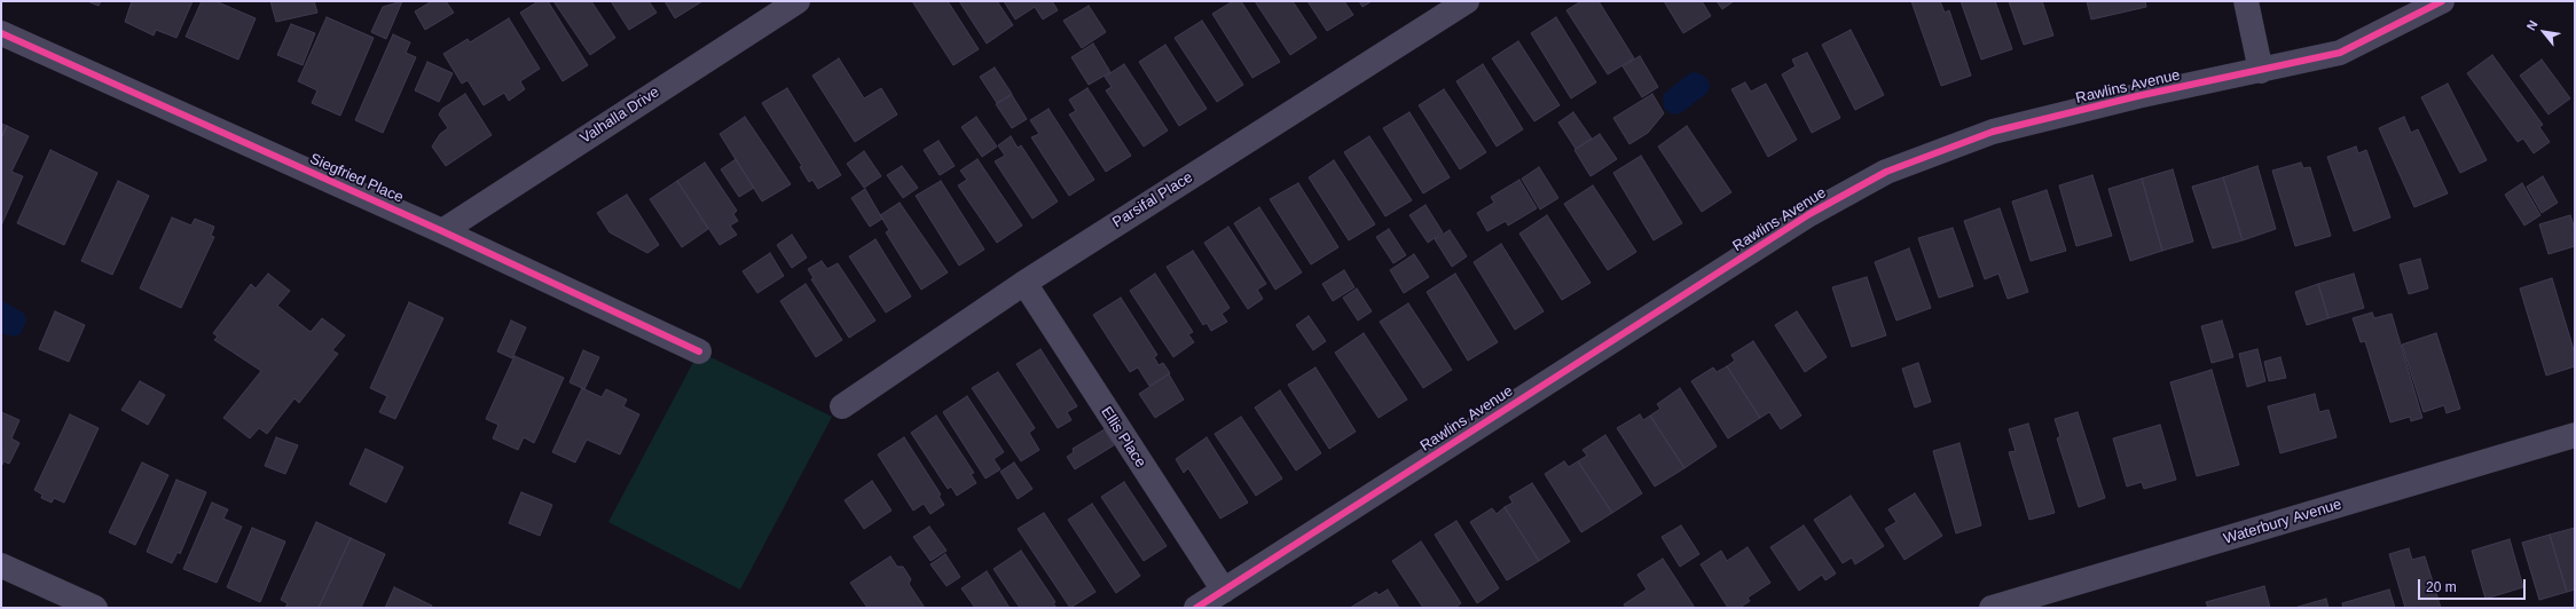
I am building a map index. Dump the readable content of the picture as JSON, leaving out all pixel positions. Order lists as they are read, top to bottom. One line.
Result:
{"streets":{"street":["Rawlins Avenue","Valhalla Drive","Siegfried Place","Parsifal Place","Ellis Place","Waterbury Avenue"]},"crossings":[["Rawlins Avenue","Ellis Place"],["Valhalla Drive","Siegfried Place"],["Parsifal Place","Ellis Place"]],"scale_bar":"20 m","north":"top left"}
